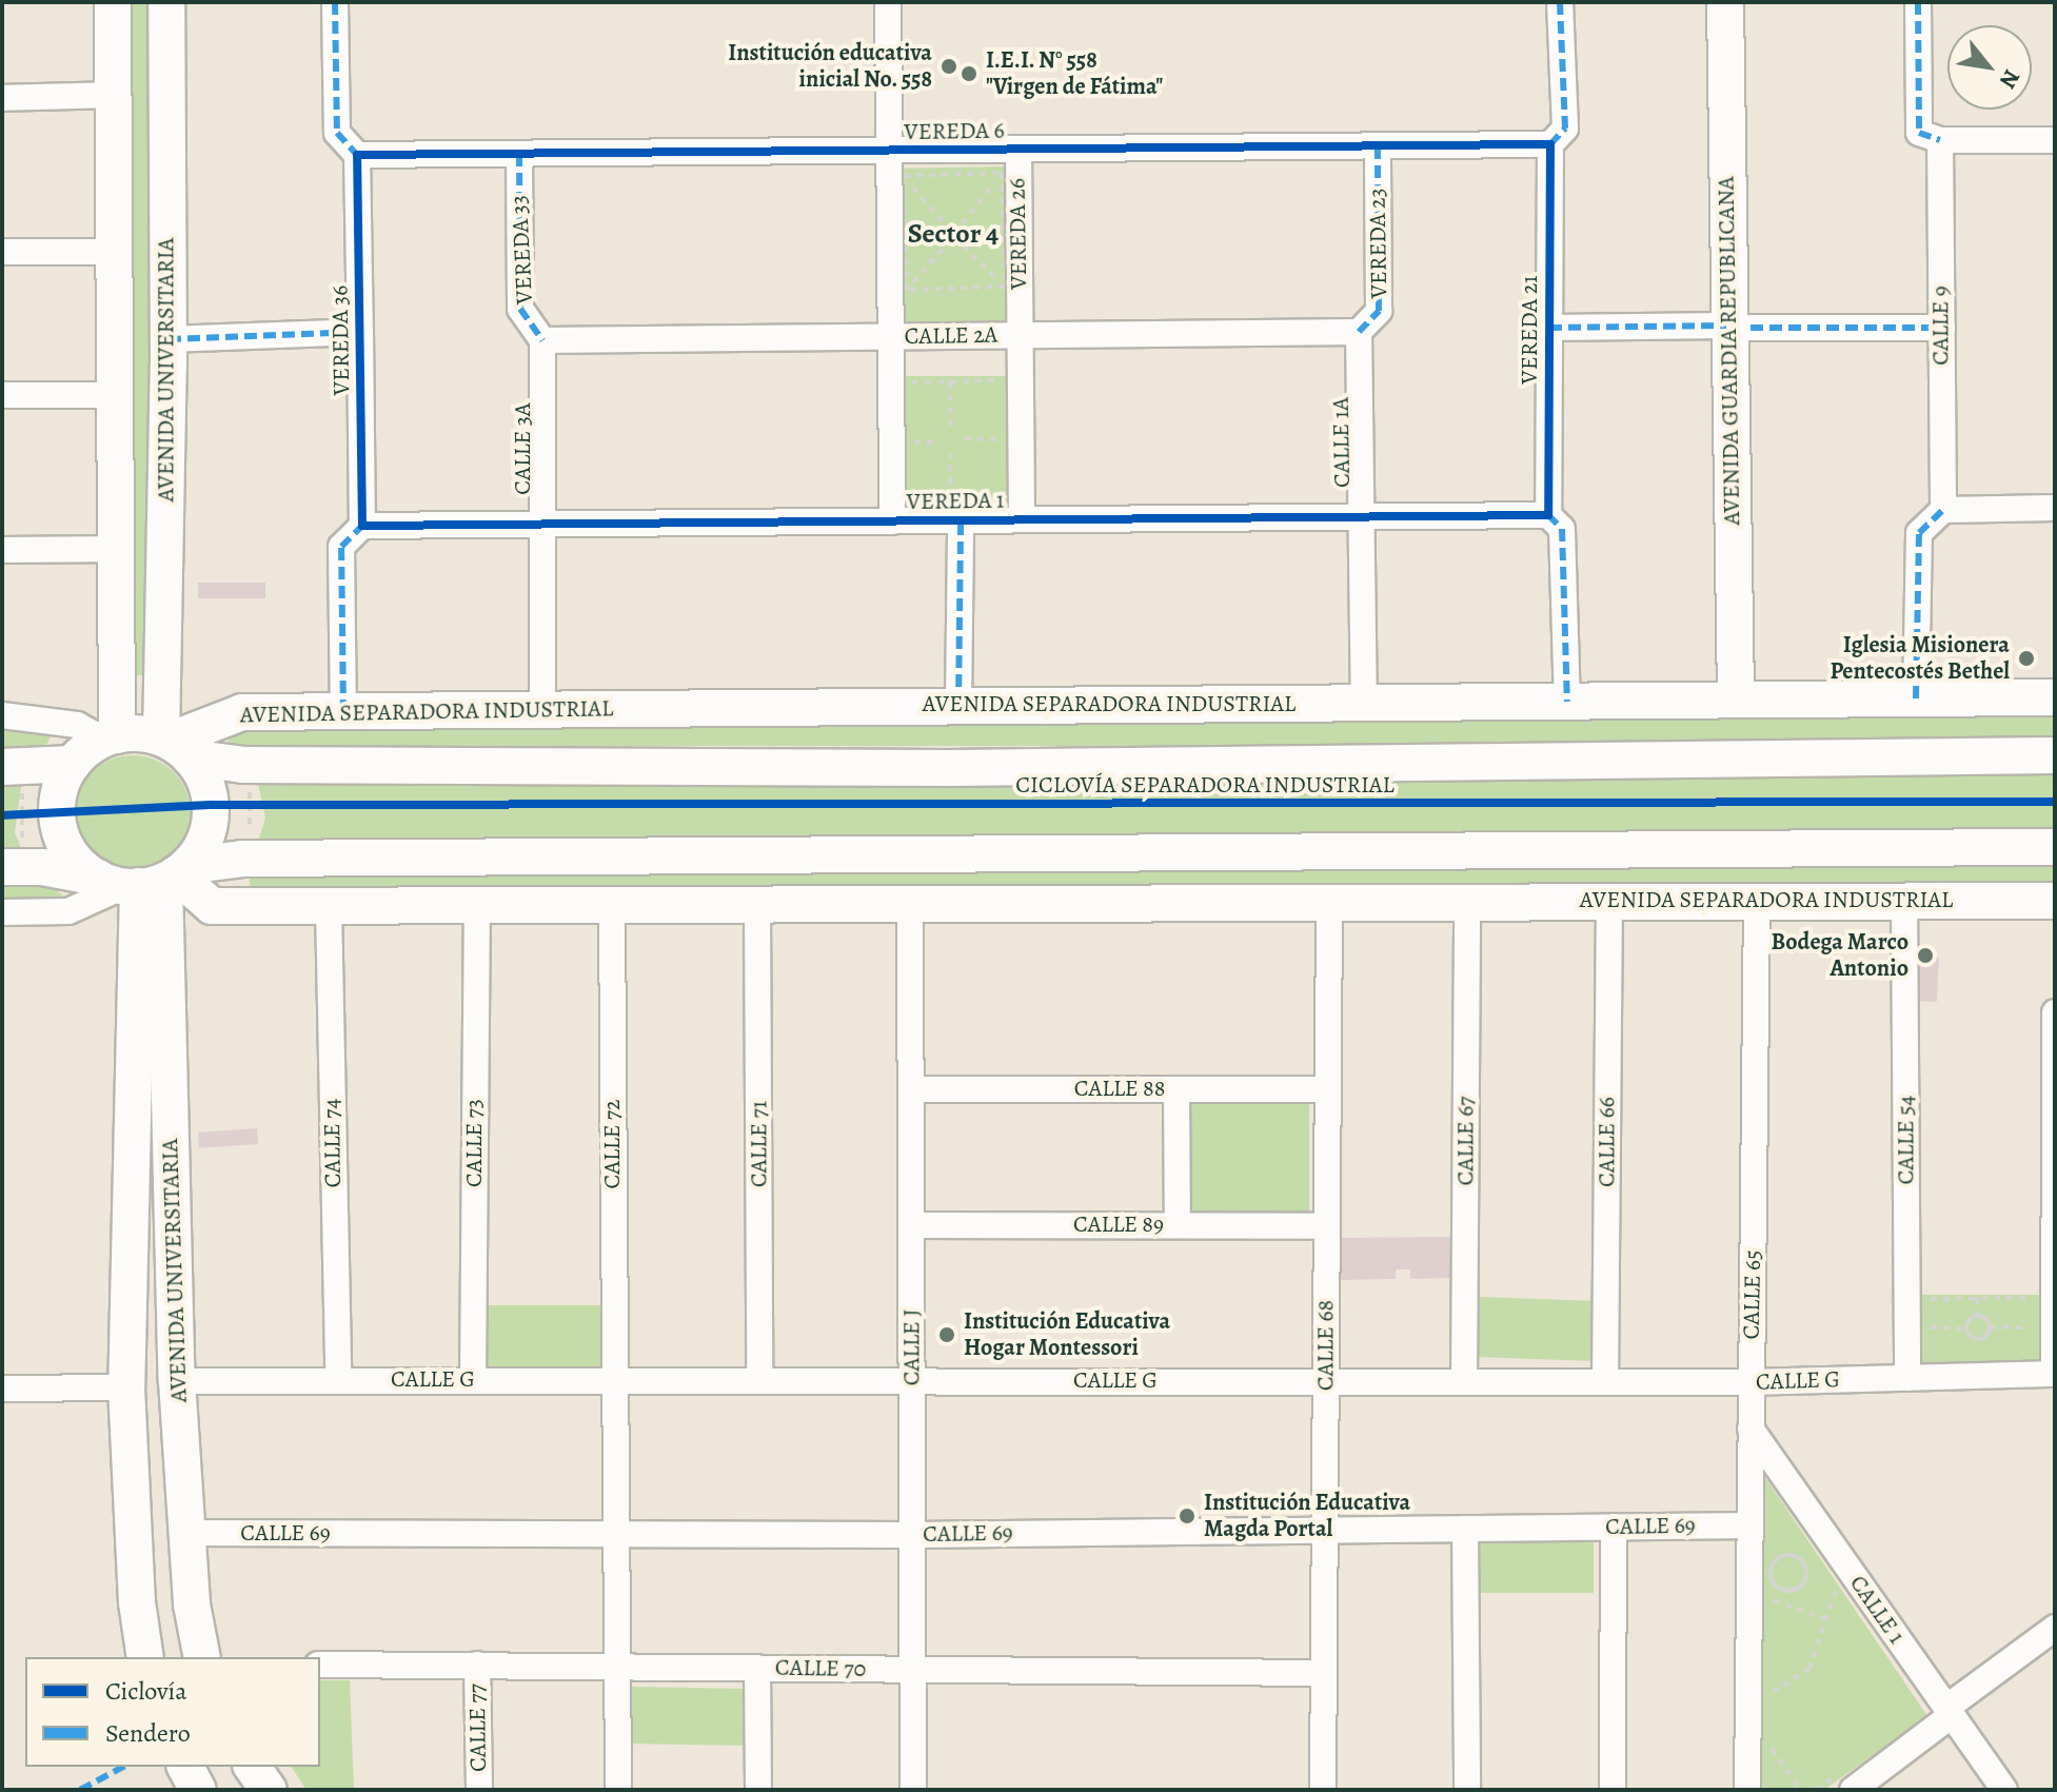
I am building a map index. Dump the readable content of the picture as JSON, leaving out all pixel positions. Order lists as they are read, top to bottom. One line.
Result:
{"streets":{"street":["VEREDA 6","VEREDA 26","VEREDA 23","VEREDA 33","CALLE 9","VEREDA 21","CALLE 2A","VEREDA 36","AVENIDA GUARDIA REPUBLICANA","AVENIDA UNIVERSITARIA","CALLE 1A","CALLE 3A","VEREDA 1","AVENIDA SEPARADORA INDUSTRIAL","CALLE 88","CALLE 54","CALLE 67","CALLE 66","CALLE 74","CALLE 73","CALLE 72","CALLE 71","CALLE 89","CALLE 65","CALLE 68","CALLE J","CALLE G","CALLE 69","CALLE 1","CALLE 70","CALLE 77"],"cycle path":["CICLOVÍA SEPARADORA INDUSTRIAL"]},"crossings":[["VEREDA 6","VEREDA 26"],["VEREDA 6","VEREDA 23"],["VEREDA 6","VEREDA 33"],["VEREDA 6","VEREDA 21"],["VEREDA 6","VEREDA 36"],["VEREDA 26","CALLE 2A"],["VEREDA 26","VEREDA 1"],["VEREDA 23","CALLE 2A"],["VEREDA 23","CALLE 1A"],["VEREDA 33","CALLE 2A"],["VEREDA 33","CALLE 3A"],["VEREDA 21","VEREDA 1"],["VEREDA 21","AVENIDA SEPARADORA INDUSTRIAL"],["CALLE 2A","CALLE 1A"],["CALLE 2A","CALLE 3A"],["VEREDA 36","VEREDA 1"],["AVENIDA GUARDIA REPUBLICANA","AVENIDA SEPARADORA INDUSTRIAL"],["AVENIDA UNIVERSITARIA","AVENIDA SEPARADORA INDUSTRIAL"],["AVENIDA UNIVERSITARIA","CALLE G"],["AVENIDA UNIVERSITARIA","CALLE 69"],["CALLE 1A","VEREDA 1"],["CALLE 1A","AVENIDA SEPARADORA INDUSTRIAL"],["CALLE 3A","VEREDA 1"],["CALLE 3A","AVENIDA SEPARADORA INDUSTRIAL"],["AVENIDA SEPARADORA INDUSTRIAL","CALLE 54"],["AVENIDA SEPARADORA INDUSTRIAL","CALLE 67"],["AVENIDA SEPARADORA INDUSTRIAL","CALLE 66"],["AVENIDA SEPARADORA INDUSTRIAL","CALLE 74"],["AVENIDA SEPARADORA INDUSTRIAL","CALLE 73"],["AVENIDA SEPARADORA INDUSTRIAL","CALLE 72"],["AVENIDA SEPARADORA INDUSTRIAL","CALLE 71"],["AVENIDA SEPARADORA INDUSTRIAL","CALLE 65"],["AVENIDA SEPARADORA INDUSTRIAL","CALLE 68"],["AVENIDA SEPARADORA INDUSTRIAL","CALLE J"],["CALLE 88","CALLE 68"],["CALLE 88","CALLE J"],["CALLE 54","CALLE G"],["CALLE 67","CALLE G"],["CALLE 66","CALLE G"],["CALLE 74","CALLE G"],["CALLE 73","CALLE G"],["CALLE 72","CALLE G"],["CALLE 72","CALLE 69"],["CALLE 72","CALLE 70"],["CALLE 71","CALLE G"],["CALLE 89","CALLE 68"],["CALLE 89","CALLE J"],["CALLE 65","CALLE G"],["CALLE 65","CALLE 69"],["CALLE 65","CALLE 1"],["CALLE 68","CALLE G"],["CALLE 68","CALLE 69"],["CALLE 68","CALLE 70"],["CALLE J","CALLE G"],["CALLE J","CALLE 69"],["CALLE J","CALLE 70"],["CALLE 70","CALLE 77"]],"districts":["Sector 4"],"places":["Institución educativa inicial No. 558","I.E.I. N° 558 \"Virgen de Fátima\"","Iglesia Misionera Pentecostés Bethel","Bodega Marco Antonio","Institución Educativa Hogar Montessori","Institución Educativa Magda Portal"],"legend":["Ciclovía","Sendero"],"north":"bottom right"}
